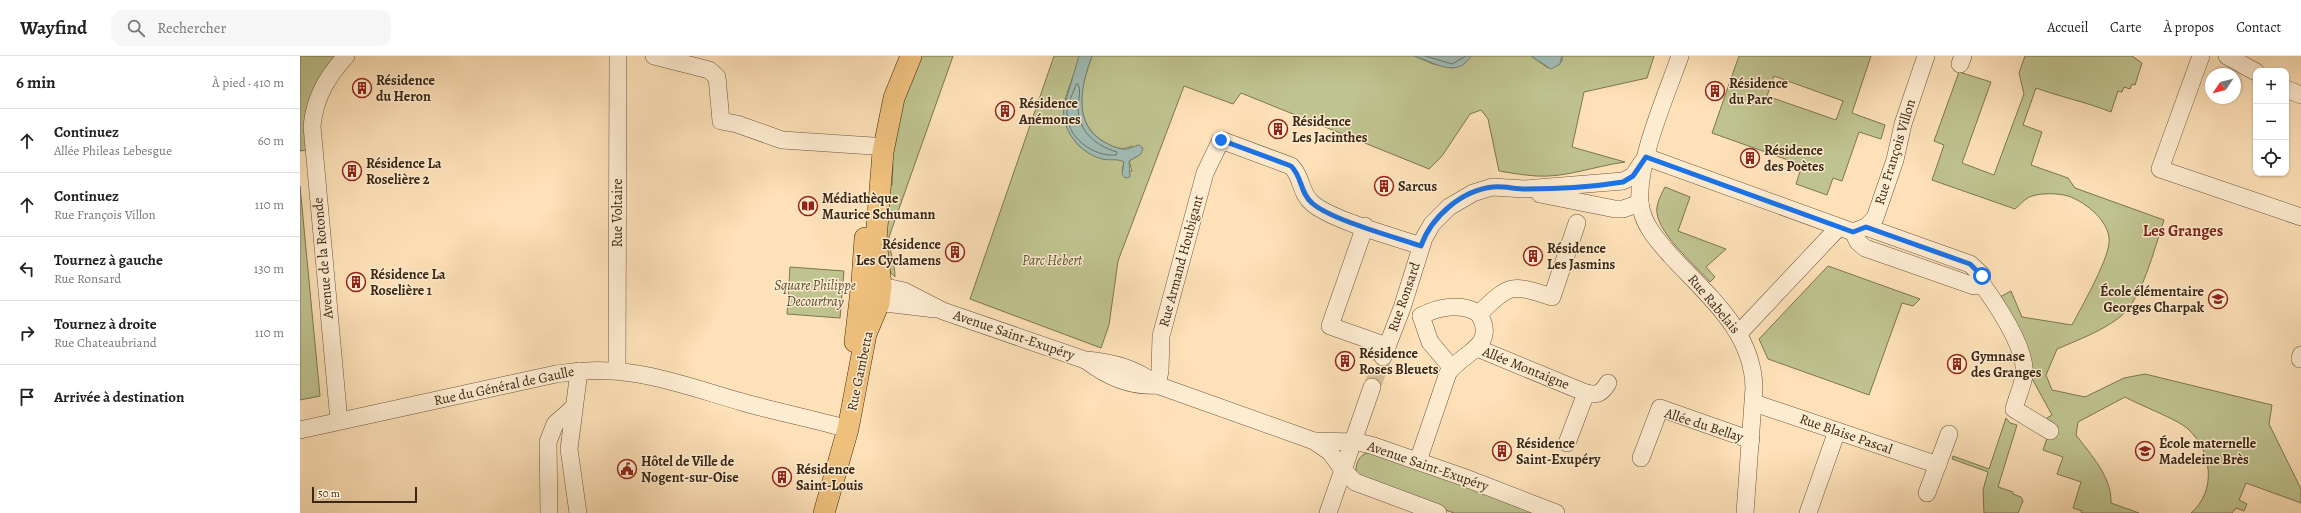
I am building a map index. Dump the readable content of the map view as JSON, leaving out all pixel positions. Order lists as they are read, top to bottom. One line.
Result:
{"streets":{"main road":["Rue Gambetta"],"street":["Rue François Villon","Rue Voltaire","Avenue de la Rotonde","Rue Armand Houbigant","Rue Ronsard","Rue Rabelais","Avenue Saint-Exupéry","Allée Montaigne","Rue du Général de Gaulle","Allée du Bellay","Rue Blaise Pascal"]},"crossings":[["Rue François Villon","Rue Rabelais"],["Rue Voltaire","Rue du Général de Gaulle"],["Avenue de la Rotonde","Rue du Général de Gaulle"],["Rue Armand Houbigant","Rue Ronsard"],["Rue Armand Houbigant","Avenue Saint-Exupéry"],["Rue Ronsard","Rue Rabelais"],["Rue Rabelais","Allée du Bellay"],["Rue Rabelais","Rue Blaise Pascal"],["Avenue Saint-Exupéry","Rue Gambetta"],["Rue Gambetta","Rue du Général de Gaulle"]],"districts":["Les Granges"],"parks":["Parc Hebert","Square Philippe Decourtray"],"places":{"building":["Résidence du Heron","Résidence du Parc","Résidence Anémones","Résidence Les Jacinthes","Résidence des Poètes","Résidence La Roselière 2","Sarcus","Résidence Les Cyclamens","Résidence Les Jasmins","Résidence La Roselière 1","Résidence Roses Bleuets","Gymnase des Granges","Résidence Saint-Exupéry","Résidence Saint-Louis"],"library":["Médiathèque Maurice Schumann"],"school or university":["École élémentaire Georges Charpak","École maternelle Madeleine Brès"],"public building":["Hôtel de Ville de Nogent-sur-Oise"]},"scale_bar":"50 m","north":"bottom left","page":{"header":"Wayfind","search":"Rechercher","nav":["Accueil","Carte","À propos","Contact"],"heading":["6 min","À pied · 410 m"],"map_buttons":["+","−"],"list":[["Continuez","Allée Phileas Lebesgue","60 m"],["Continuez","Rue François Villon","110 m"],["Tournez à gauche","Rue Ronsard","130 m"],["Tournez à droite","Rue Chateaubriand","110 m"],"Arrivée à destination"],"scale":"50 m"}}
